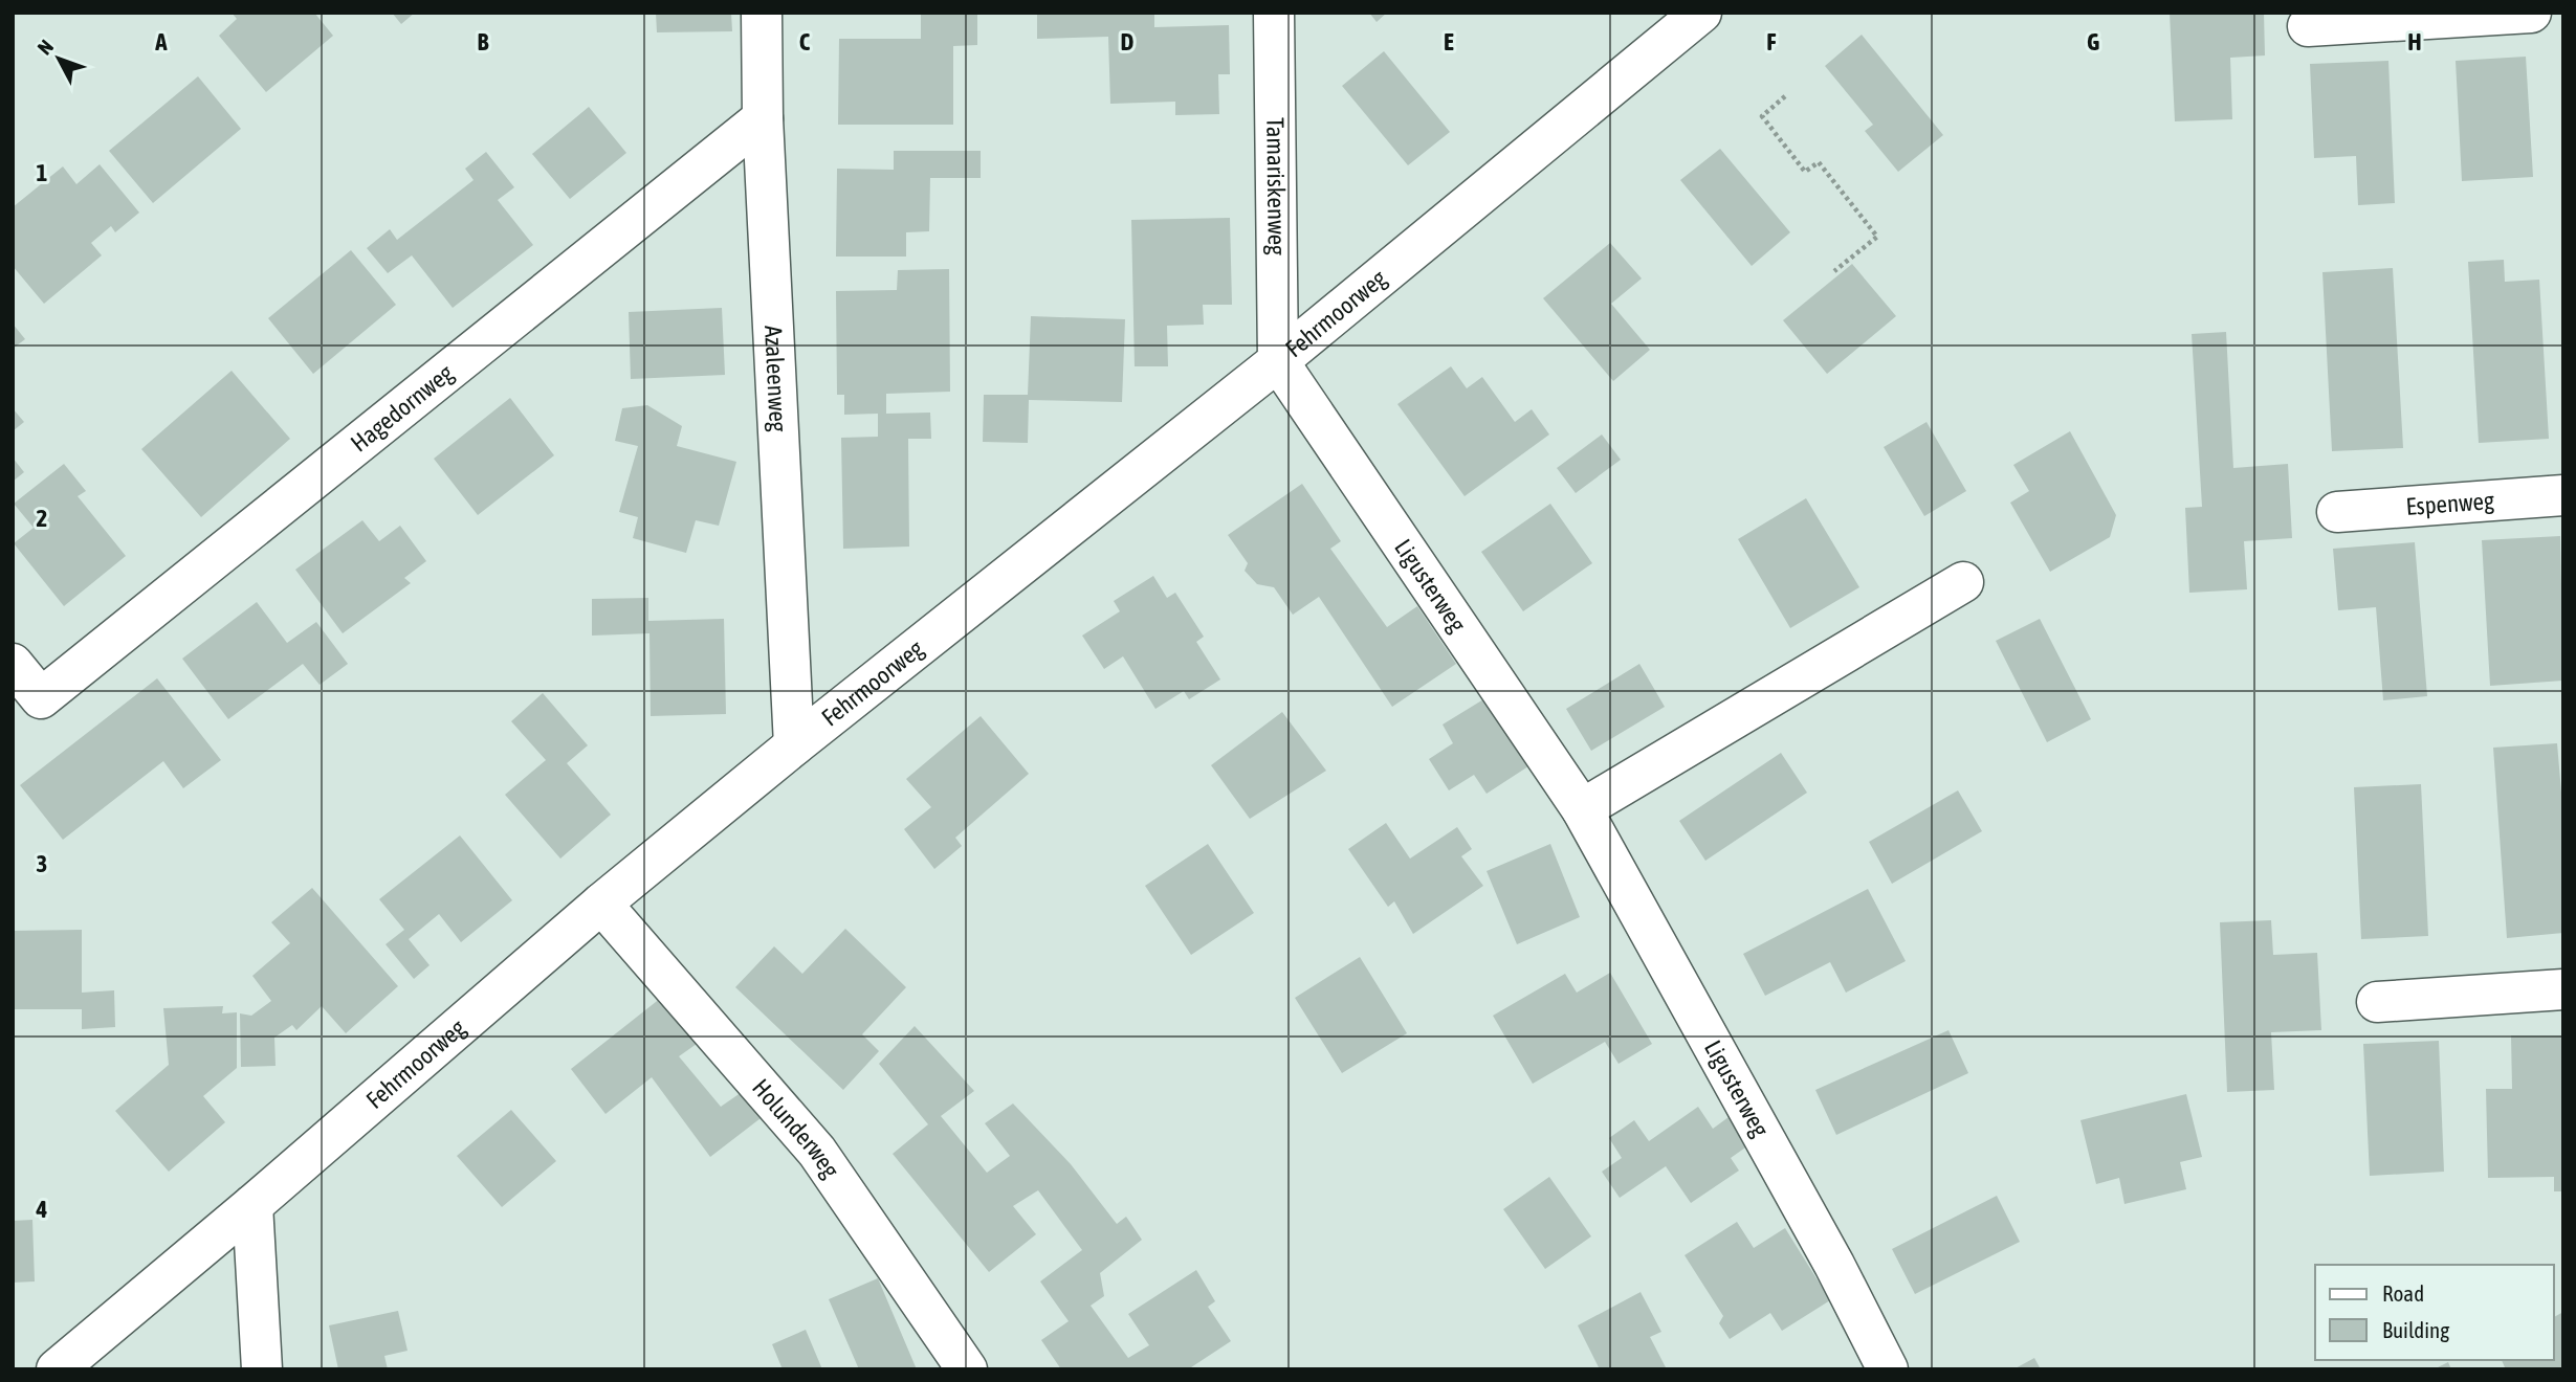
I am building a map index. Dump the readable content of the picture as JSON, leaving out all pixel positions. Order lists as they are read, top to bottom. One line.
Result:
{"streets":{"street":["Tamariskenweg","Fehrmoorweg","Azaleenweg","Hagedornweg","Espenweg","Ligusterweg","Holunderweg"]},"crossings":[["Tamariskenweg","Fehrmoorweg"],["Tamariskenweg","Ligusterweg"],["Fehrmoorweg","Azaleenweg"],["Fehrmoorweg","Ligusterweg"],["Fehrmoorweg","Holunderweg"],["Azaleenweg","Hagedornweg"]],"legend":["Road","Building"],"north":"top left","grid":{"columns":["A","B","C","D","E","F","G","H"],"rows":["1","2","3","4"]}}
